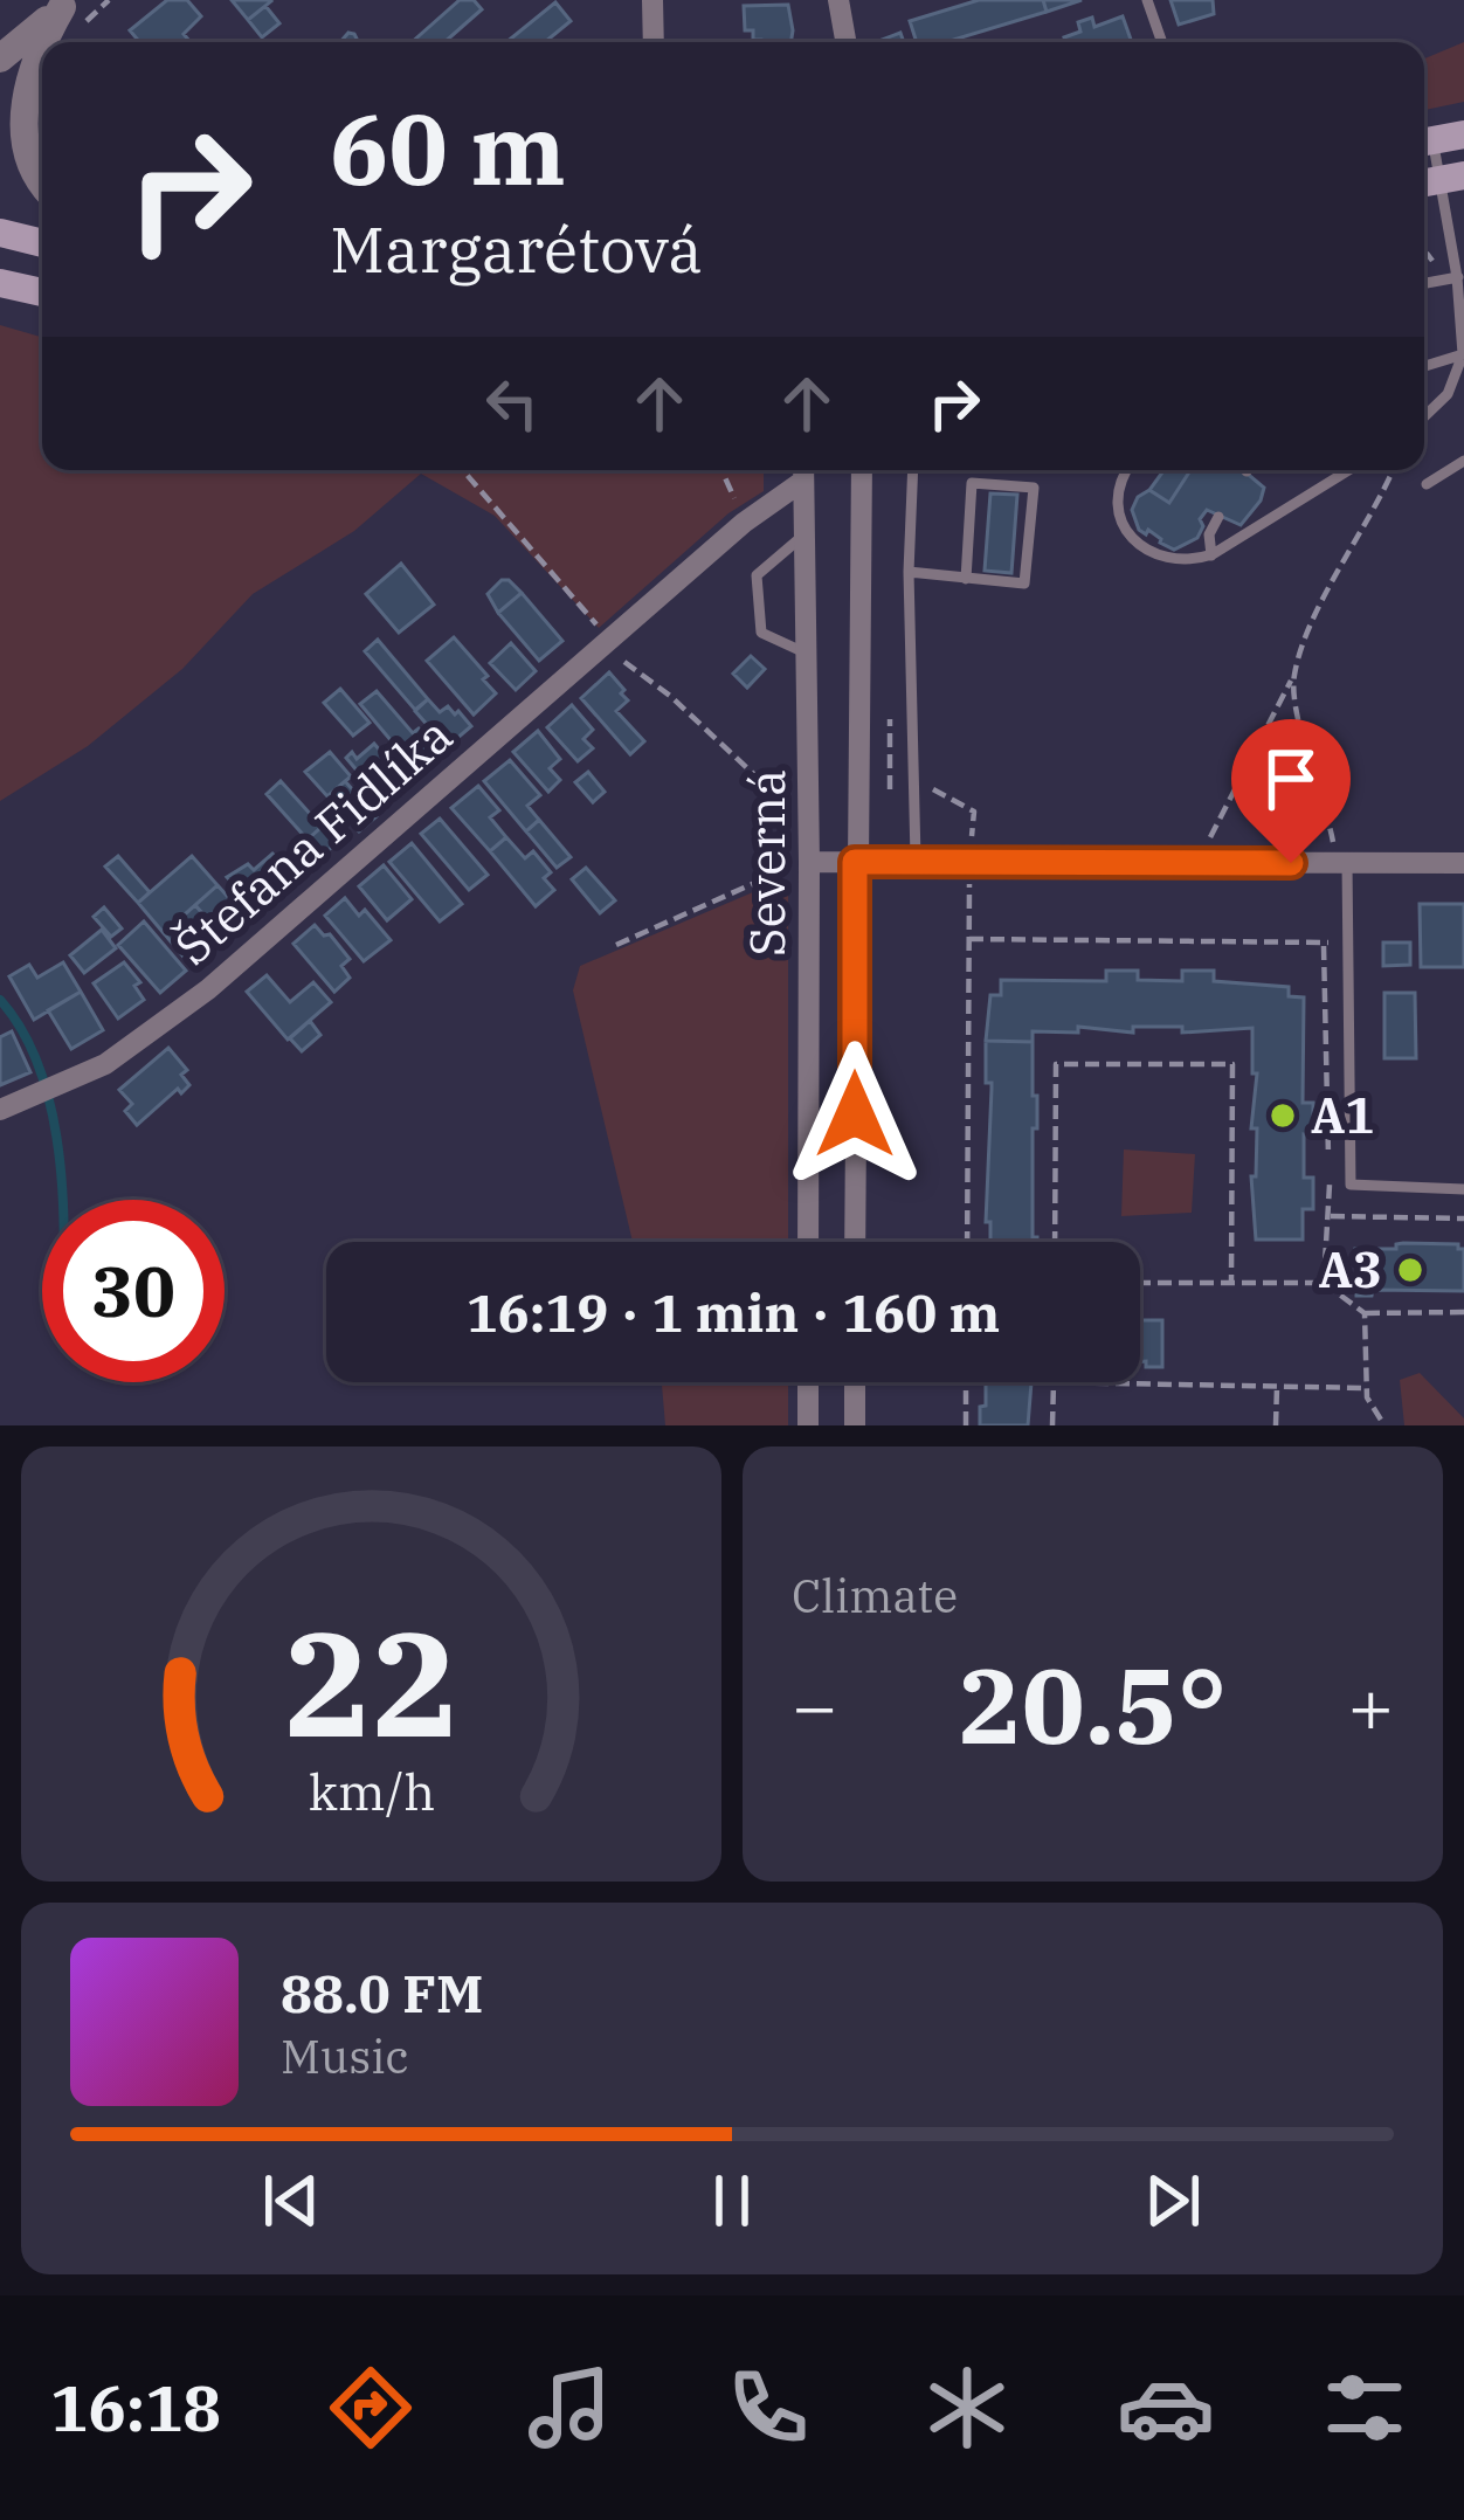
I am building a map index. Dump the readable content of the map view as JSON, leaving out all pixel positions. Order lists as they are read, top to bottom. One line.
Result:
{"streets":{"street":["Štefana Fidlíka","Severná"]},"crossings":[["Štefana Fidlíka","Severná"]],"places":["A1","A3"],"page":{"turn":["60 m","Margarétová"],"limit":"30","trip":"16:19 · 1 min · 160 m","tile":"Climate","heat":["−","20.5°","+"],"song":["88.0 FM","Music"],"tabs":"16:18","gauge":["22","km/h"]}}
